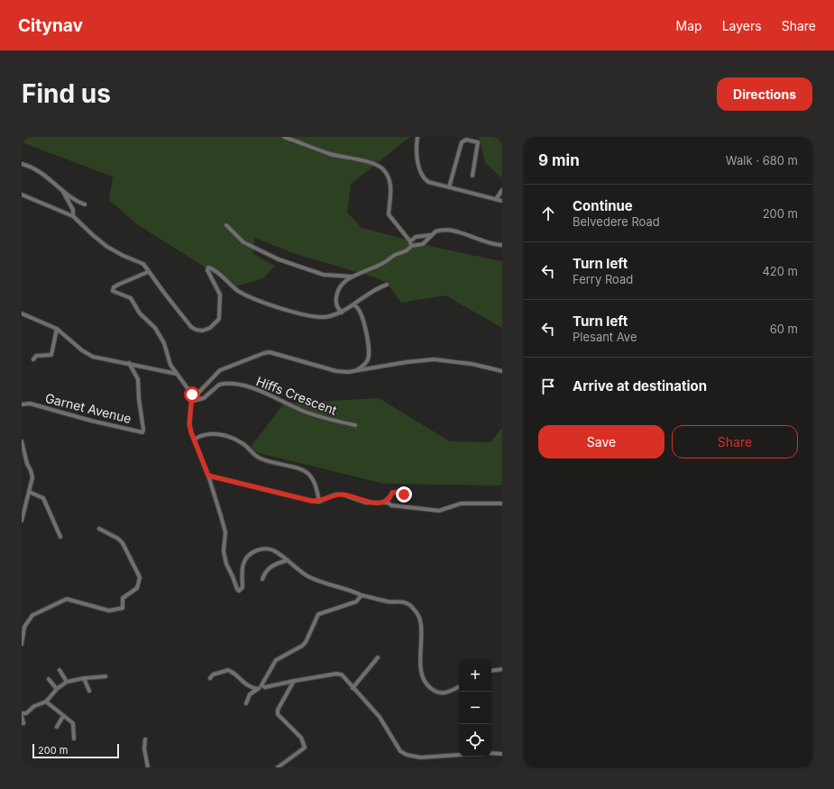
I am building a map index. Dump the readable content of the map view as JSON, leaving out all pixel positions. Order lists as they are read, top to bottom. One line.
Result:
{"streets":{"street":["Hiffs Crescent","Garnet Avenue"]},"scale_bar":"200 m","page":{"header":"Citynav","nav":["Map","Layers","Share"],"buttons":["Directions",["Save","Share"]],"title":"Find us","heading":["9 min","Walk · 680 m"],"list":[["Continue","Belvedere Road","200 m"],["Turn left","Ferry Road","420 m"],["Turn left","Plesant Ave","60 m"],"Arrive at destination"],"map_buttons":["+","−"],"scale":"200 m"}}
